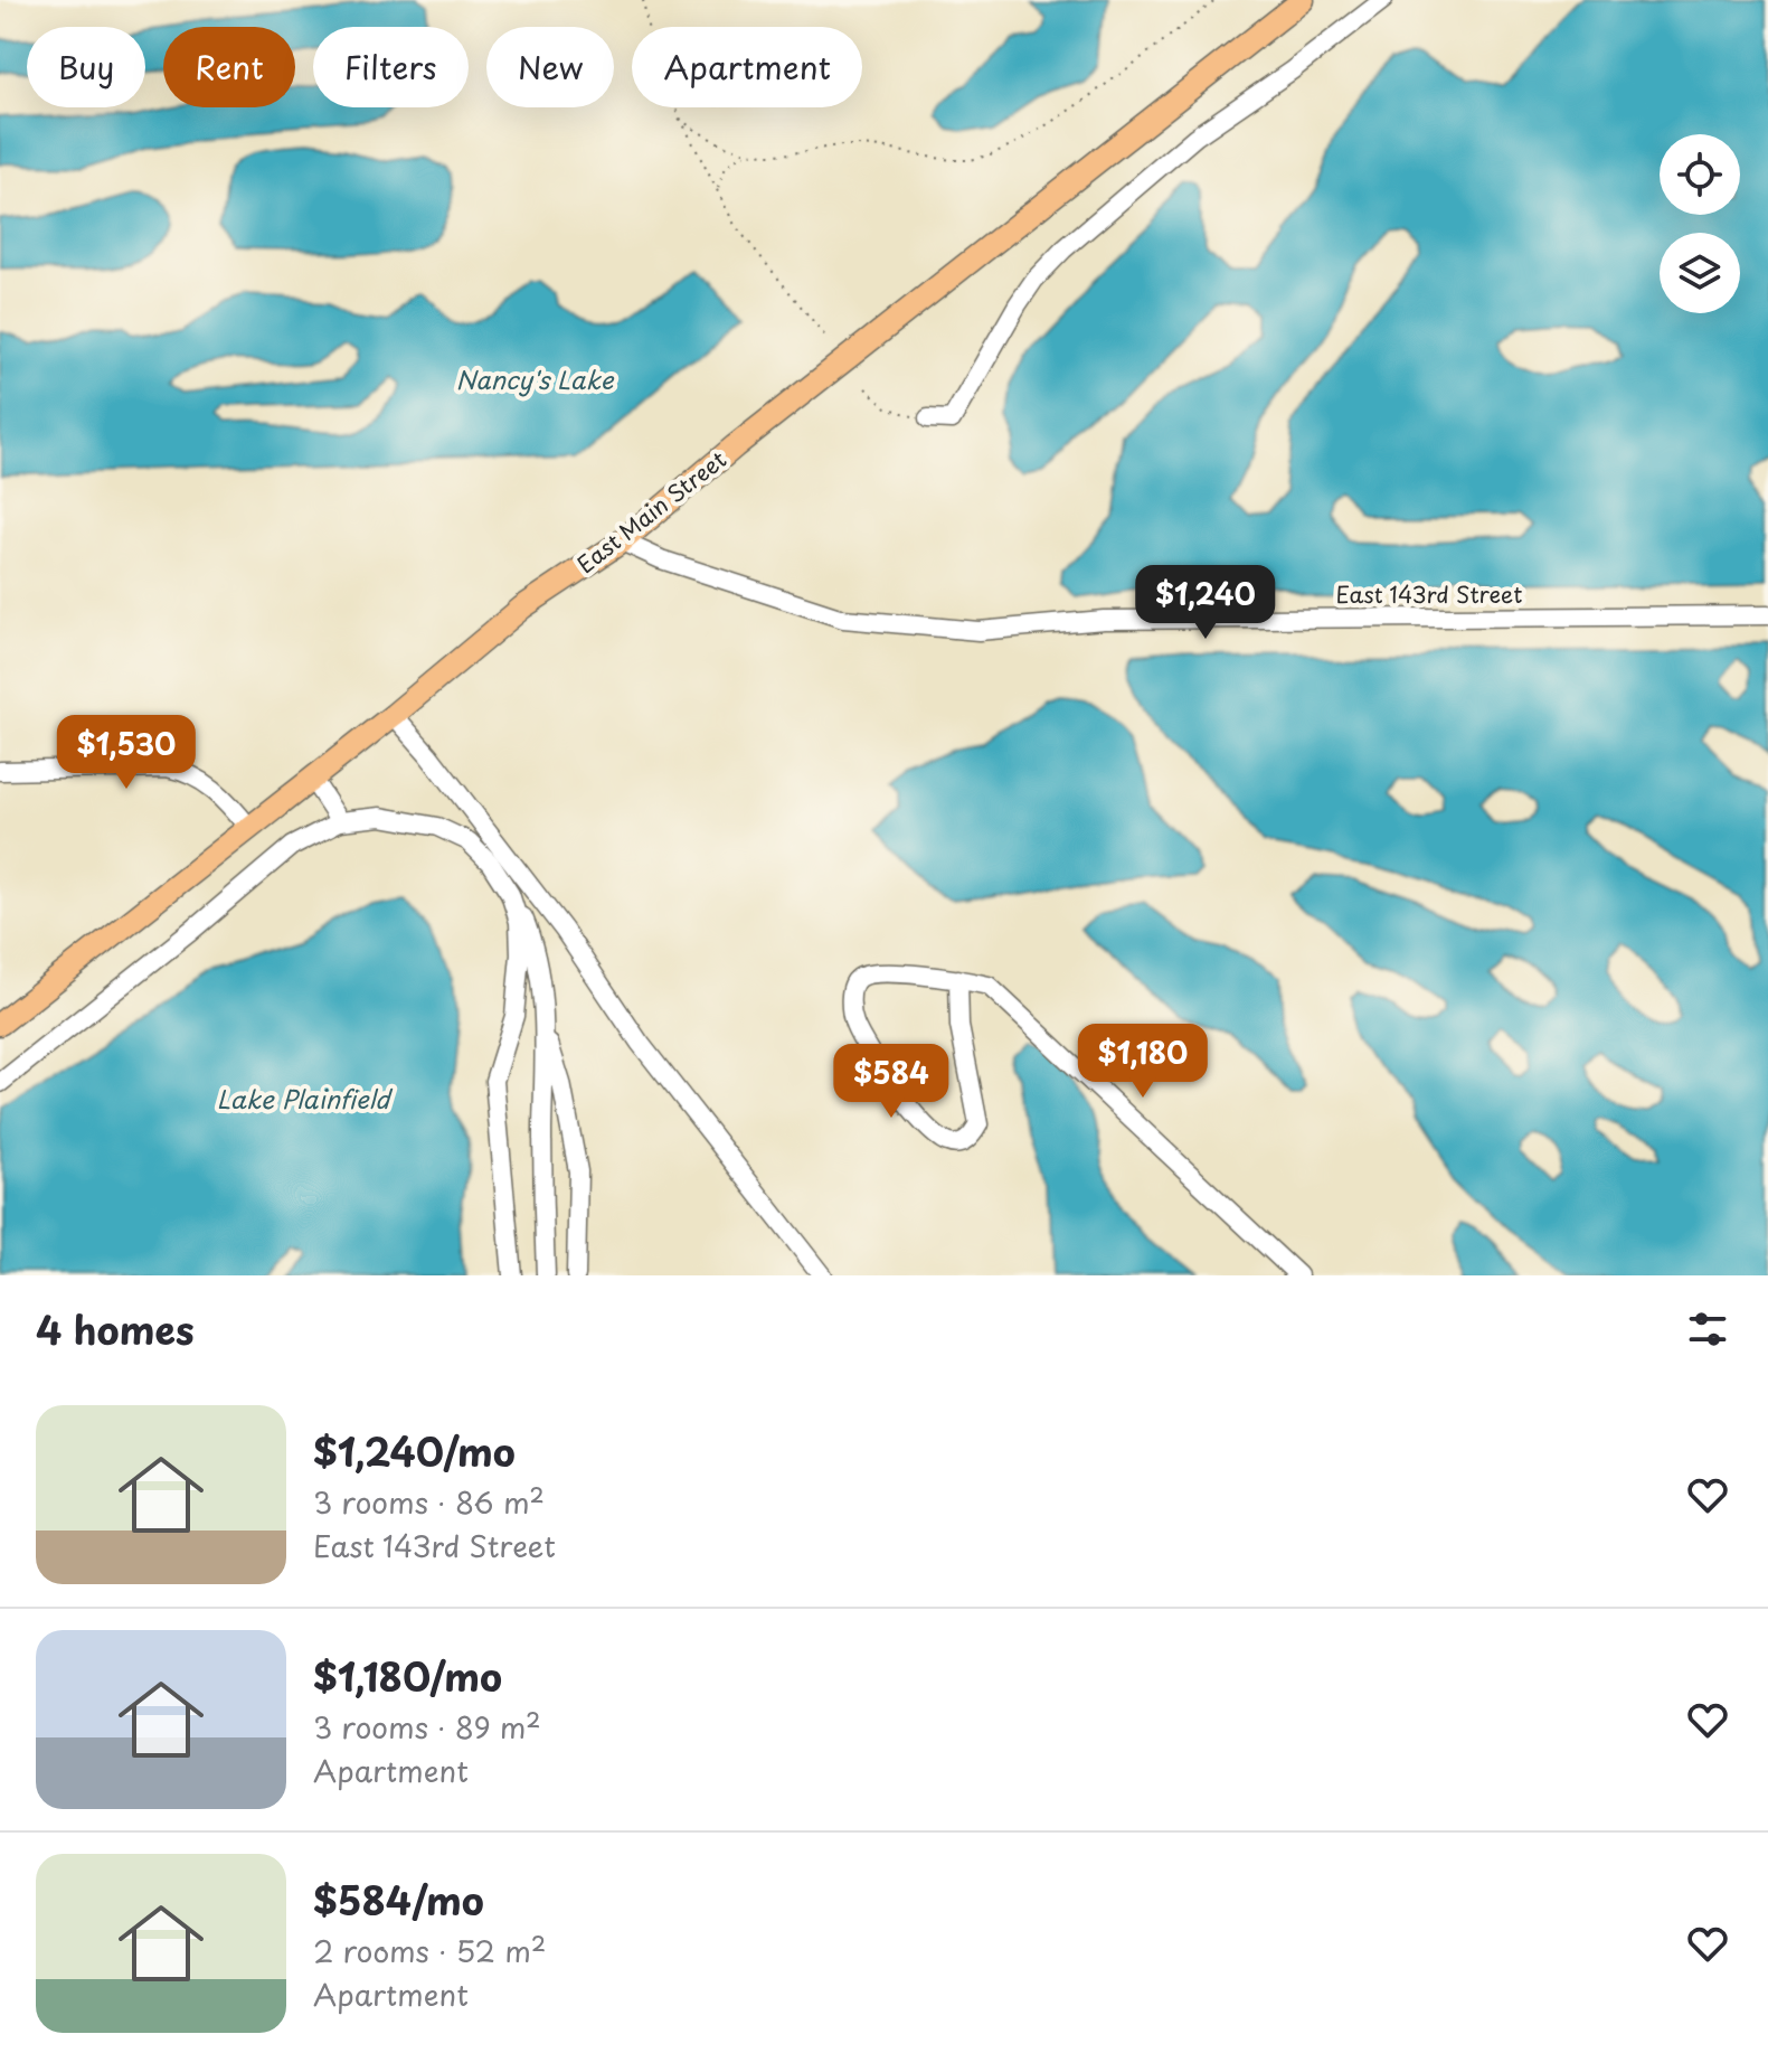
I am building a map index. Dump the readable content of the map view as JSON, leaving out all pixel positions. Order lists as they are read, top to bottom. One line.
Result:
{"streets":{"main road":["East Main Street"],"street":["East 143rd Street"]},"crossings":[["East Main Street","East 143rd Street"]],"water":["Nancy's Lake","Lake Plainfield"],"page":{"chip":["Buy","Rent","Filters","New","Apartment"],"price":["$1,240","$1,530","$1,180","$584"],"heading":"4 homes","list":[{"name":"$1,240/mo","note":"3 rooms · 86 m² · East 143rd Street"},{"name":"$1,180/mo","note":"3 rooms · 89 m² · Apartment"},{"name":"$584/mo","note":"2 rooms · 52 m² · Apartment"}]}}
